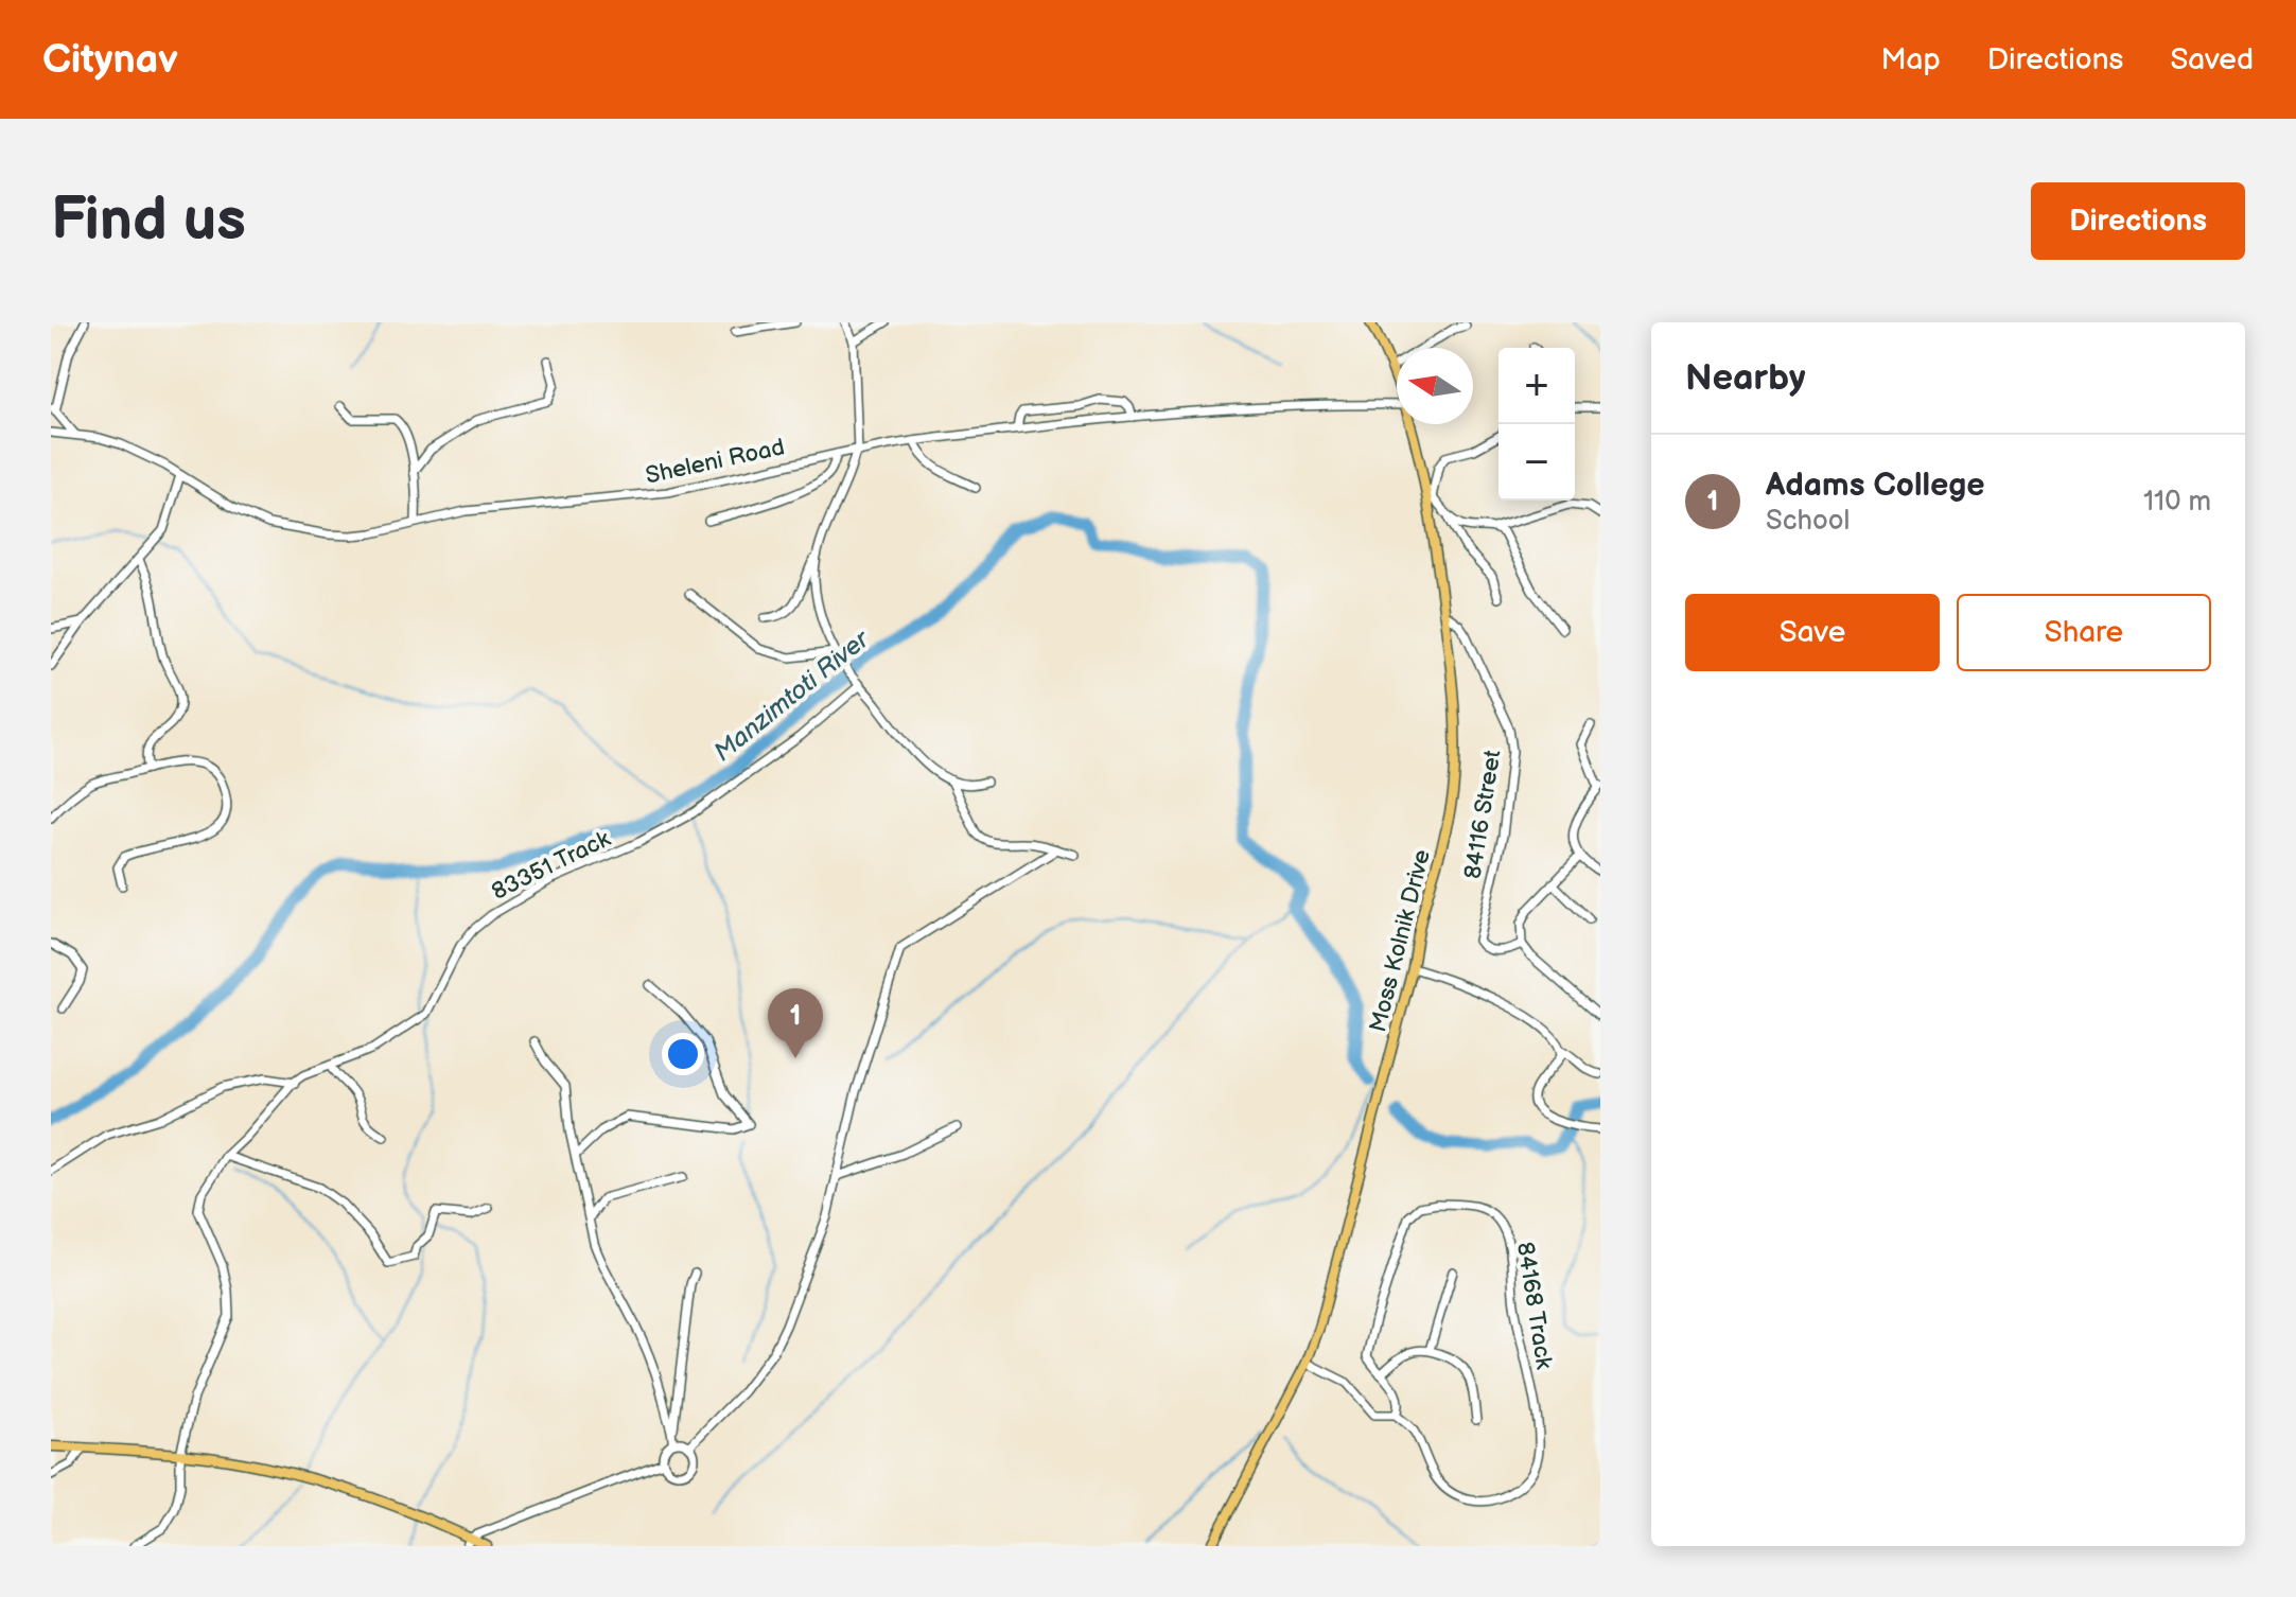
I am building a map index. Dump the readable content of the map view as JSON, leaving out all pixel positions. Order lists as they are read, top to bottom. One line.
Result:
{"streets":{"main road":["Moss Kolnik Drive"],"street":["Sheleni Road","84116 Street","83351 Track","84168 Track"]},"crossings":[["84116 Street","Moss Kolnik Drive"]],"water":["Manzimtoti River"],"north":"left","page":{"header":"Citynav","nav":["Map","Directions","Saved"],"buttons":["Directions",["Save","Share"]],"title":"Find us","heading":"Nearby","map_buttons":["+","−"],"list":[{"mark":"1","name":"Adams College","note":"School","value":"110 m"}],"pins":"1"}}
